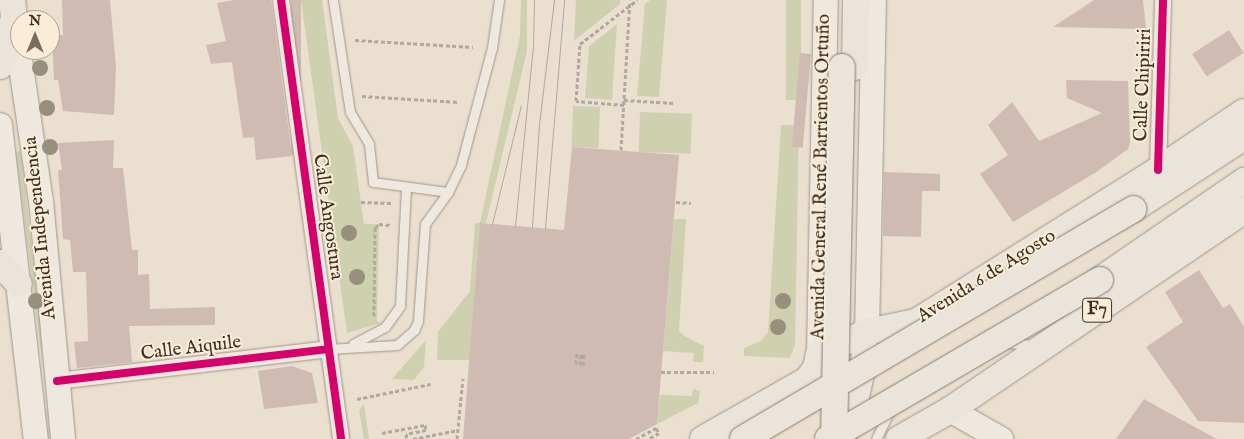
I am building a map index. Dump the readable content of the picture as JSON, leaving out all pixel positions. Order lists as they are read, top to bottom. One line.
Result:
{"streets":{"main road":["Avenida General René Barrientos Ortuño","Avenida Independencia","Avenida 6 de Agosto","F7"],"street":["Calle Chipiriri","Calle Angostura","Calle Aiquile"]},"crossings":[["Calle Chipiriri","Avenida 6 de Agosto"],["Avenida General René Barrientos Ortuño","Avenida 6 de Agosto"],["Calle Angostura","Calle Aiquile"],["Avenida Independencia","Calle Aiquile"]],"north":"top"}
